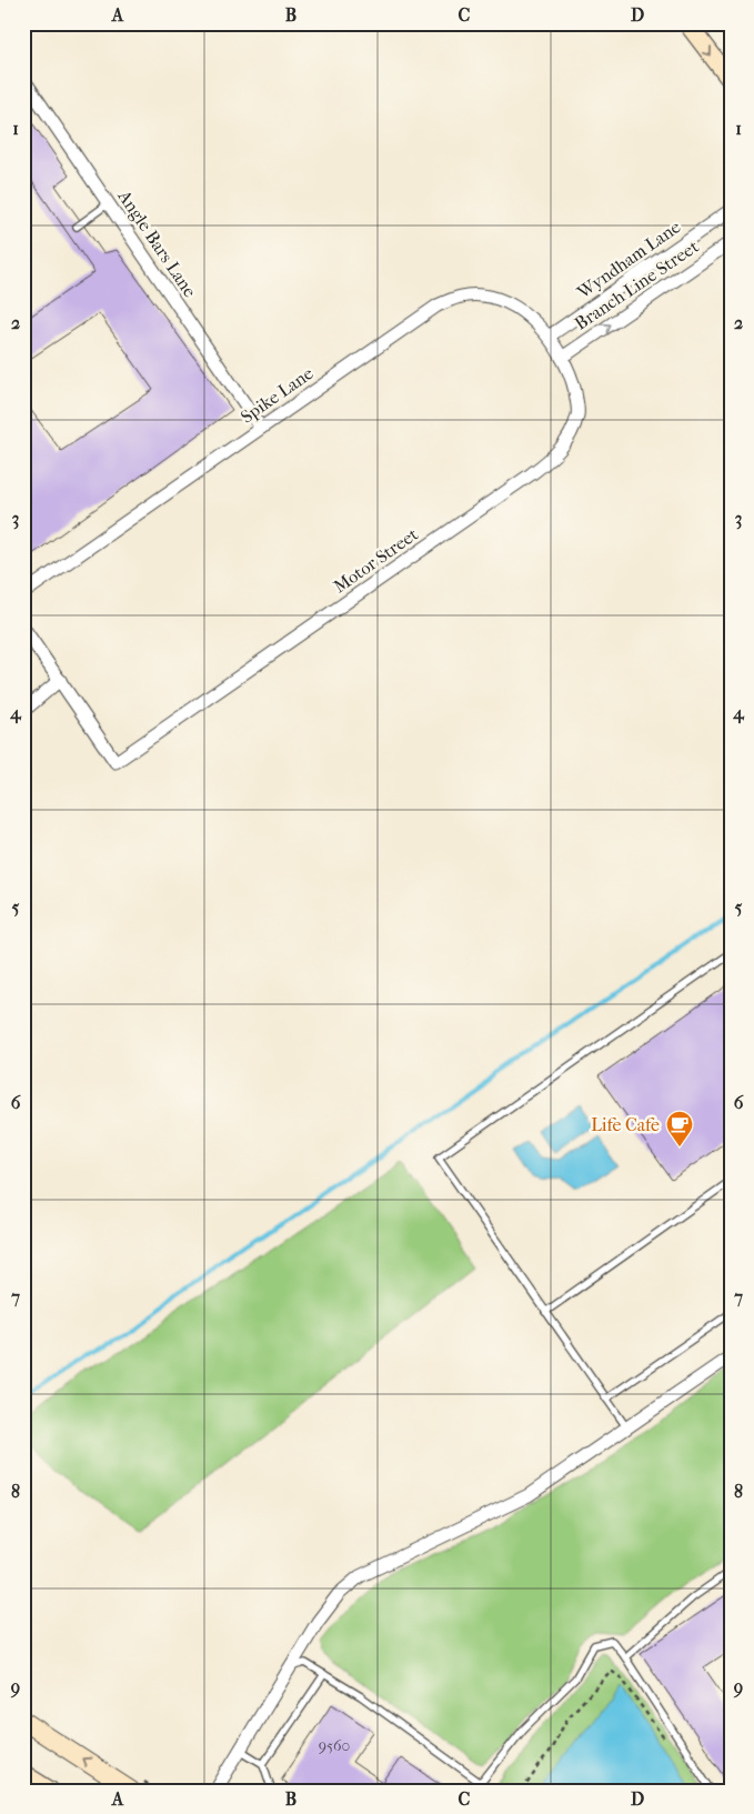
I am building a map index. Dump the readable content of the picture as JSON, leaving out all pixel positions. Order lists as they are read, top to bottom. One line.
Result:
{"streets":{"street":["Angle Bars Lane","Wyndham Lane","Branch Line Street","Spike Lane","Motor Street"]},"crossings":[["Angle Bars Lane","Spike Lane"],["Wyndham Lane","Spike Lane"],["Wyndham Lane","Motor Street"],["Branch Line Street","Motor Street"],["Spike Lane","Motor Street"]],"one_way":["Branch Line Street"],"places":{"cafe":["Life Cafe"]},"house_numbers":["9560"],"grid":{"columns":["A","B","C","D"],"rows":["1","2","3","4","5","6","7","8","9"]}}
